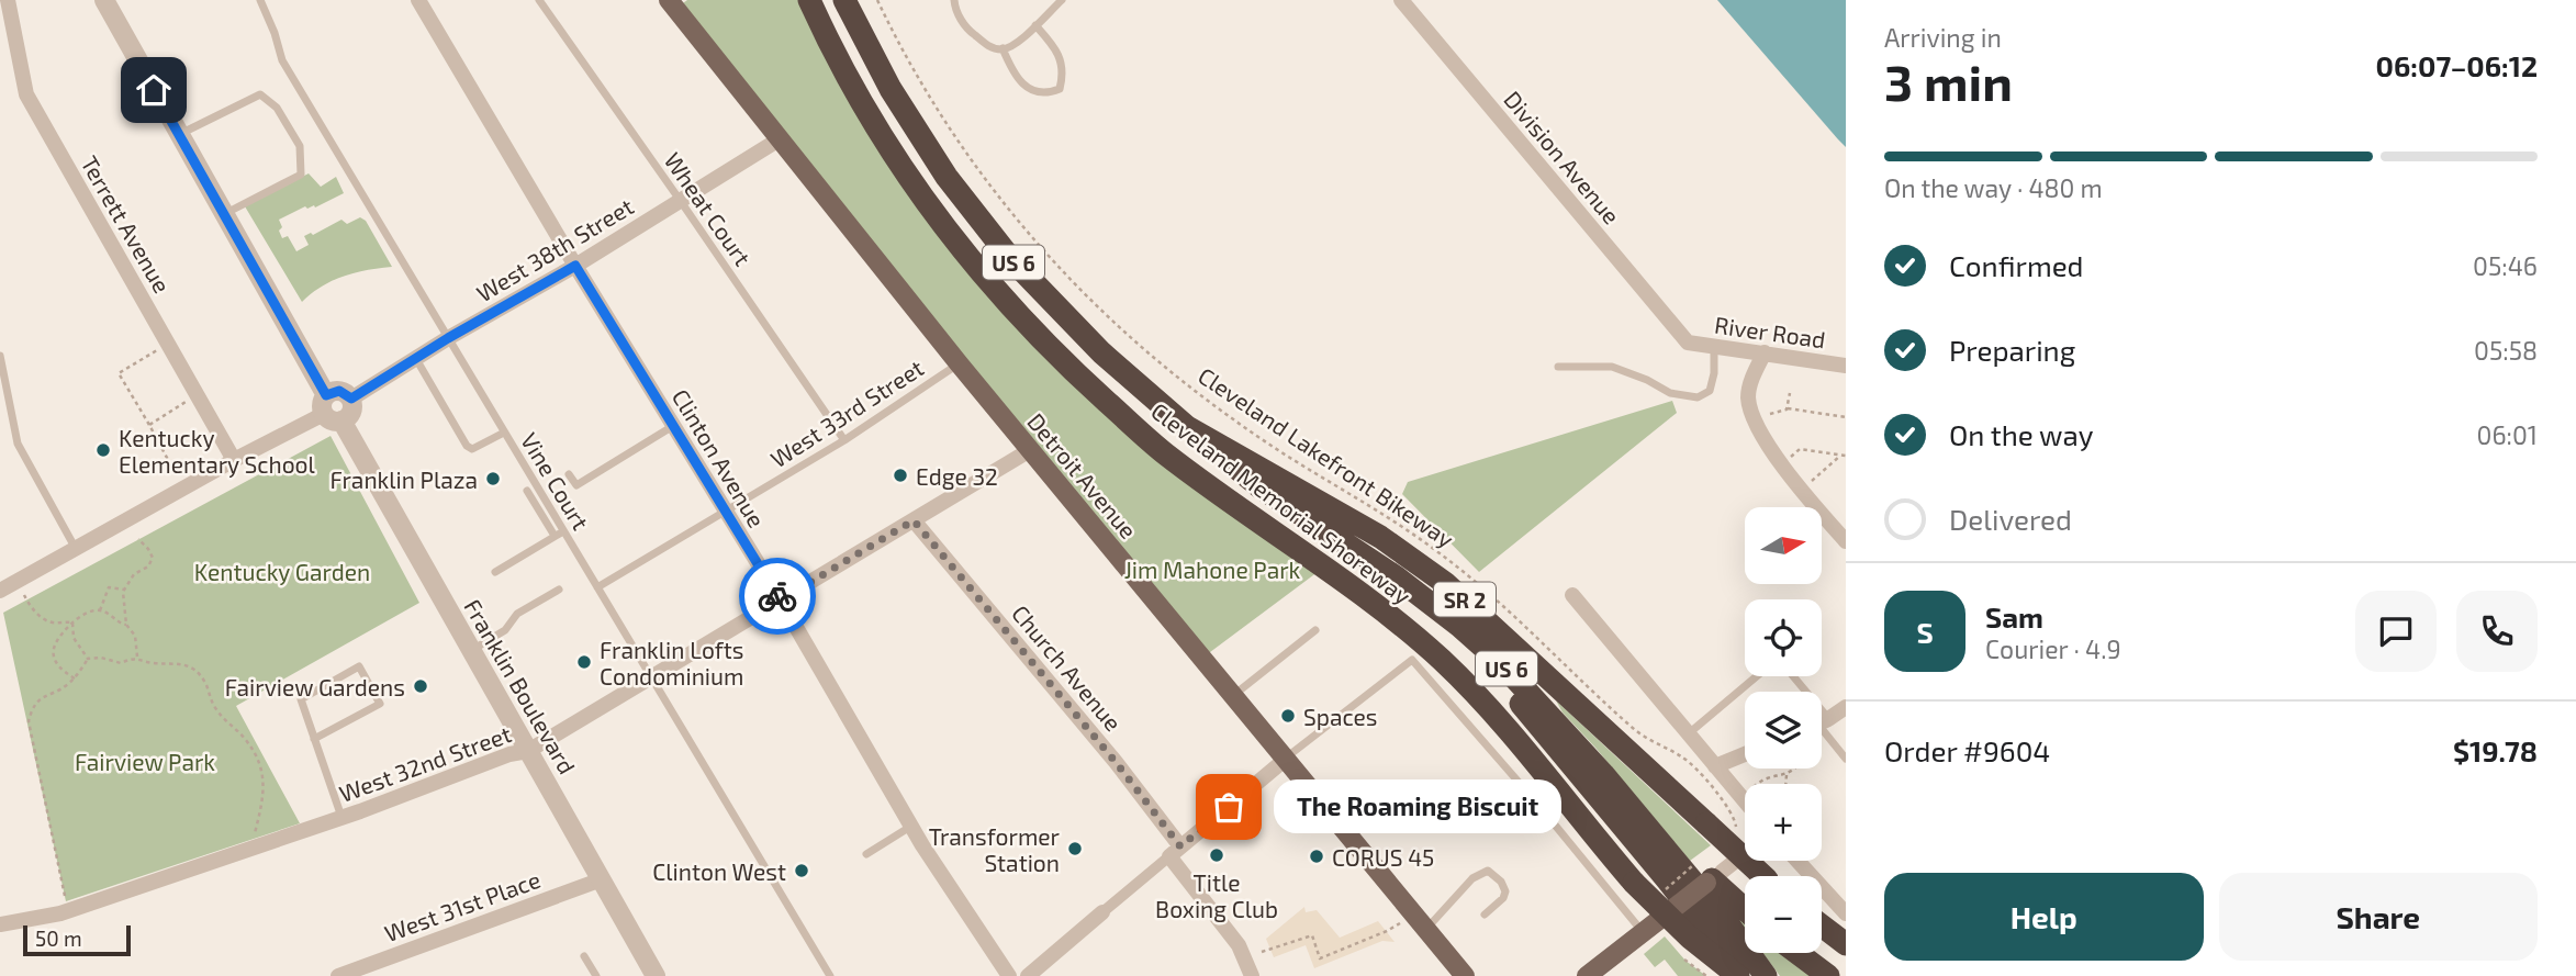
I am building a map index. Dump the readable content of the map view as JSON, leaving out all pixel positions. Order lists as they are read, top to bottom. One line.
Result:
{"streets":{"highway":["US 6","Cleveland Memorial Shoreway","SR 2"],"main road":["Detroit Avenue"],"street":["Division Avenue","Terrett Avenue","West 38th Street","River Road","Clinton Avenue","Church Avenue","Franklin Boulevard","West 32nd Street","West 31st Place"],"lane":["Wheat Court","West 33rd Street","Vine Court"],"path":["Cleveland Lakefront Bikeway"]},"crossings":[["Division Avenue","River Road"],["Wheat Court","West 38th Street"],["Wheat Court","West 33rd Street"],["West 38th Street","Clinton Avenue"],["West 38th Street","Detroit Avenue"],["West 38th Street","Vine Court"],["US 6","Cleveland Memorial Shoreway"],["West 33rd Street","Clinton Avenue"],["West 33rd Street","Detroit Avenue"],["West 33rd Street","Vine Court"],["Clinton Avenue","West 32nd Street"],["Detroit Avenue","West 32nd Street"],["Vine Court","West 32nd Street"],["Church Avenue","West 32nd Street"],["Franklin Boulevard","West 32nd Street"],["Franklin Boulevard","West 31st Place"]],"parks":["Jim Mahone Park","Kentucky Garden","Fairview Park"],"places":["Kentucky Elementary School","Edge 32","Franklin Plaza","Franklin Lofts Condominium","Fairview Gardens","Spaces","The Roaming Biscuit","Transformer Station","Title Boxing Club","CORUS 45","Clinton West"],"scale_bar":"50 m","north":"right","page":{"heading":["3 min","Arriving in","06:07–06:12"],"panel":["Sam","Courier · 4.9","Order #9604","$19.78"],"bar":"On the way · 480 m","list":[["Confirmed","05:46"],["Preparing","05:58"],["On the way","06:01"],"Delivered"],"map_buttons":["+","−"],"round":"S","bubble":"The Roaming Biscuit","buttons":["Help","Share"],"scale":"50 m"}}
